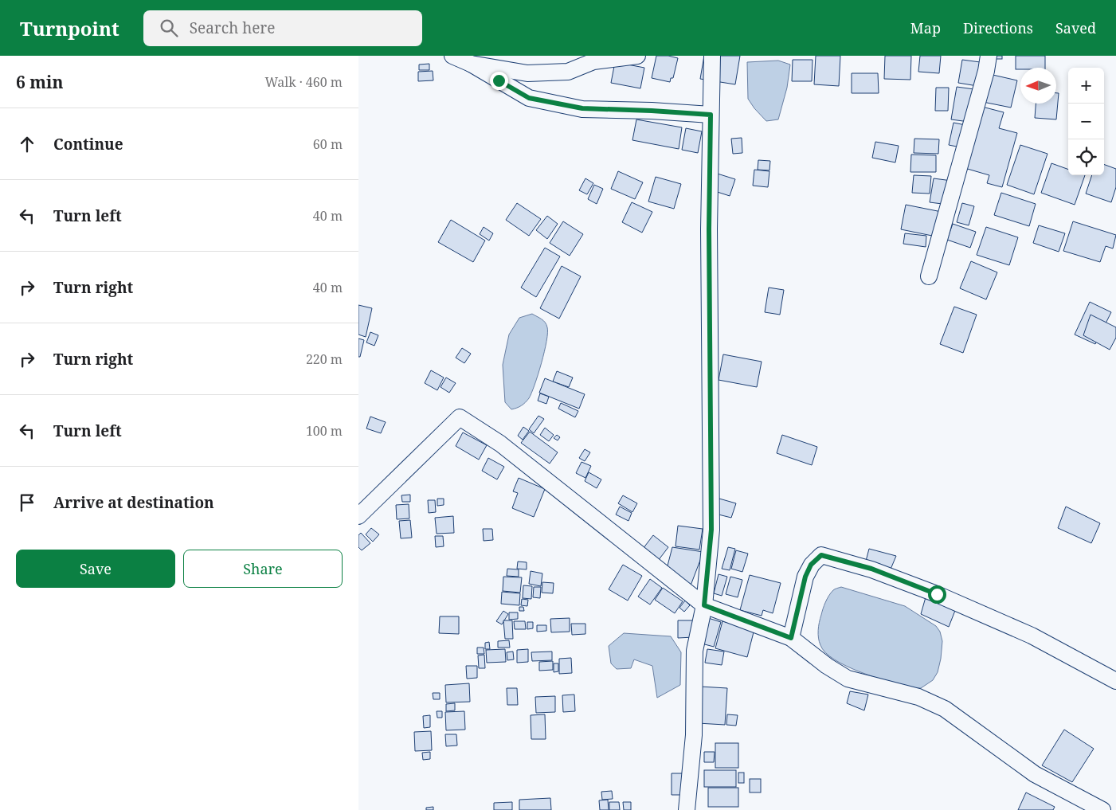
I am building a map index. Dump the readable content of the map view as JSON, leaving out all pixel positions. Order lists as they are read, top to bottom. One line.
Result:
{"north":"left","page":{"header":"Turnpoint","search":"Search here","nav":["Map","Directions","Saved"],"heading":["6 min","Walk · 460 m"],"map_buttons":["+","−"],"list":[["Continue","60 m"],["Turn left","40 m"],["Turn right","40 m"],["Turn right","220 m"],["Turn left","100 m"],"Arrive at destination"],"buttons":["Save","Share"]}}
